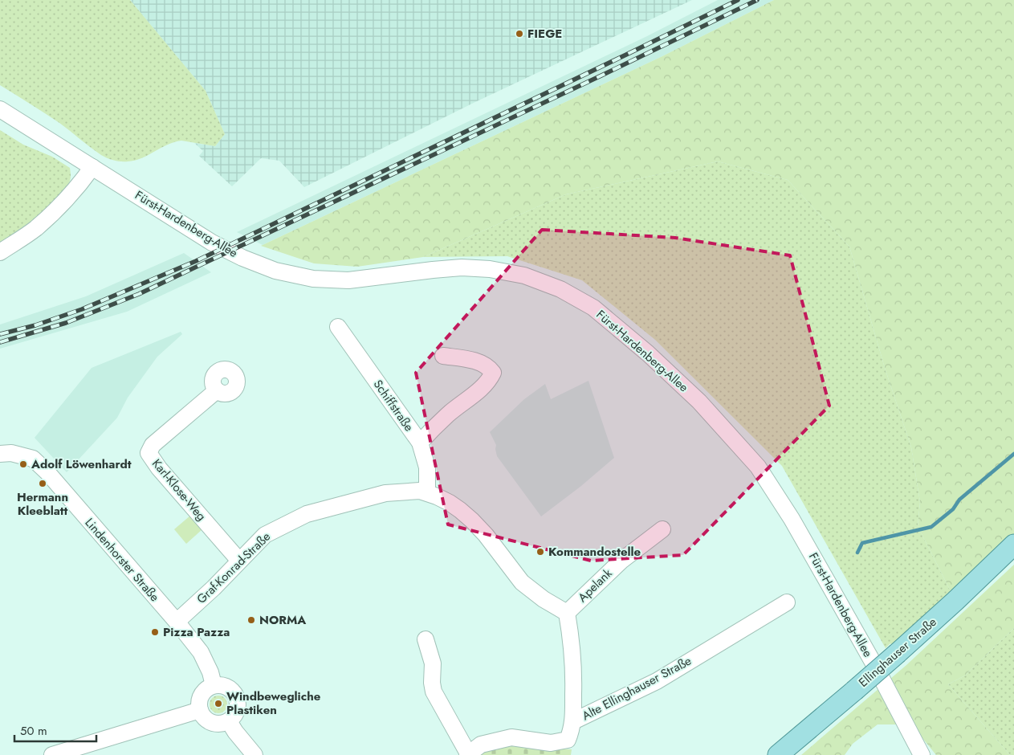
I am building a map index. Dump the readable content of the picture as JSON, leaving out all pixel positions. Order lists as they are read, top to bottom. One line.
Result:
{"streets":{"main road":["Ellinghauser Straße"],"street":["Fürst-Hardenberg-Allee","Schiffstraße","Karl-Klose-Weg","Lindenhorster Straße","Graf-Konrad-Straße","Apelank","Alte Ellinghauser Straße"]},"crossings":[["Schiffstraße","Graf-Konrad-Straße"],["Karl-Klose-Weg","Graf-Konrad-Straße"],["Lindenhorster Straße","Graf-Konrad-Straße"],["Graf-Konrad-Straße","Apelank"]],"places":["FIEGE","Adolf Löwenhardt","Hermann Kleeblatt","Kommandostelle","NORMA","Pizza Pazza","Windbewegliche Plastiken"],"scale_bar":"50 m"}
